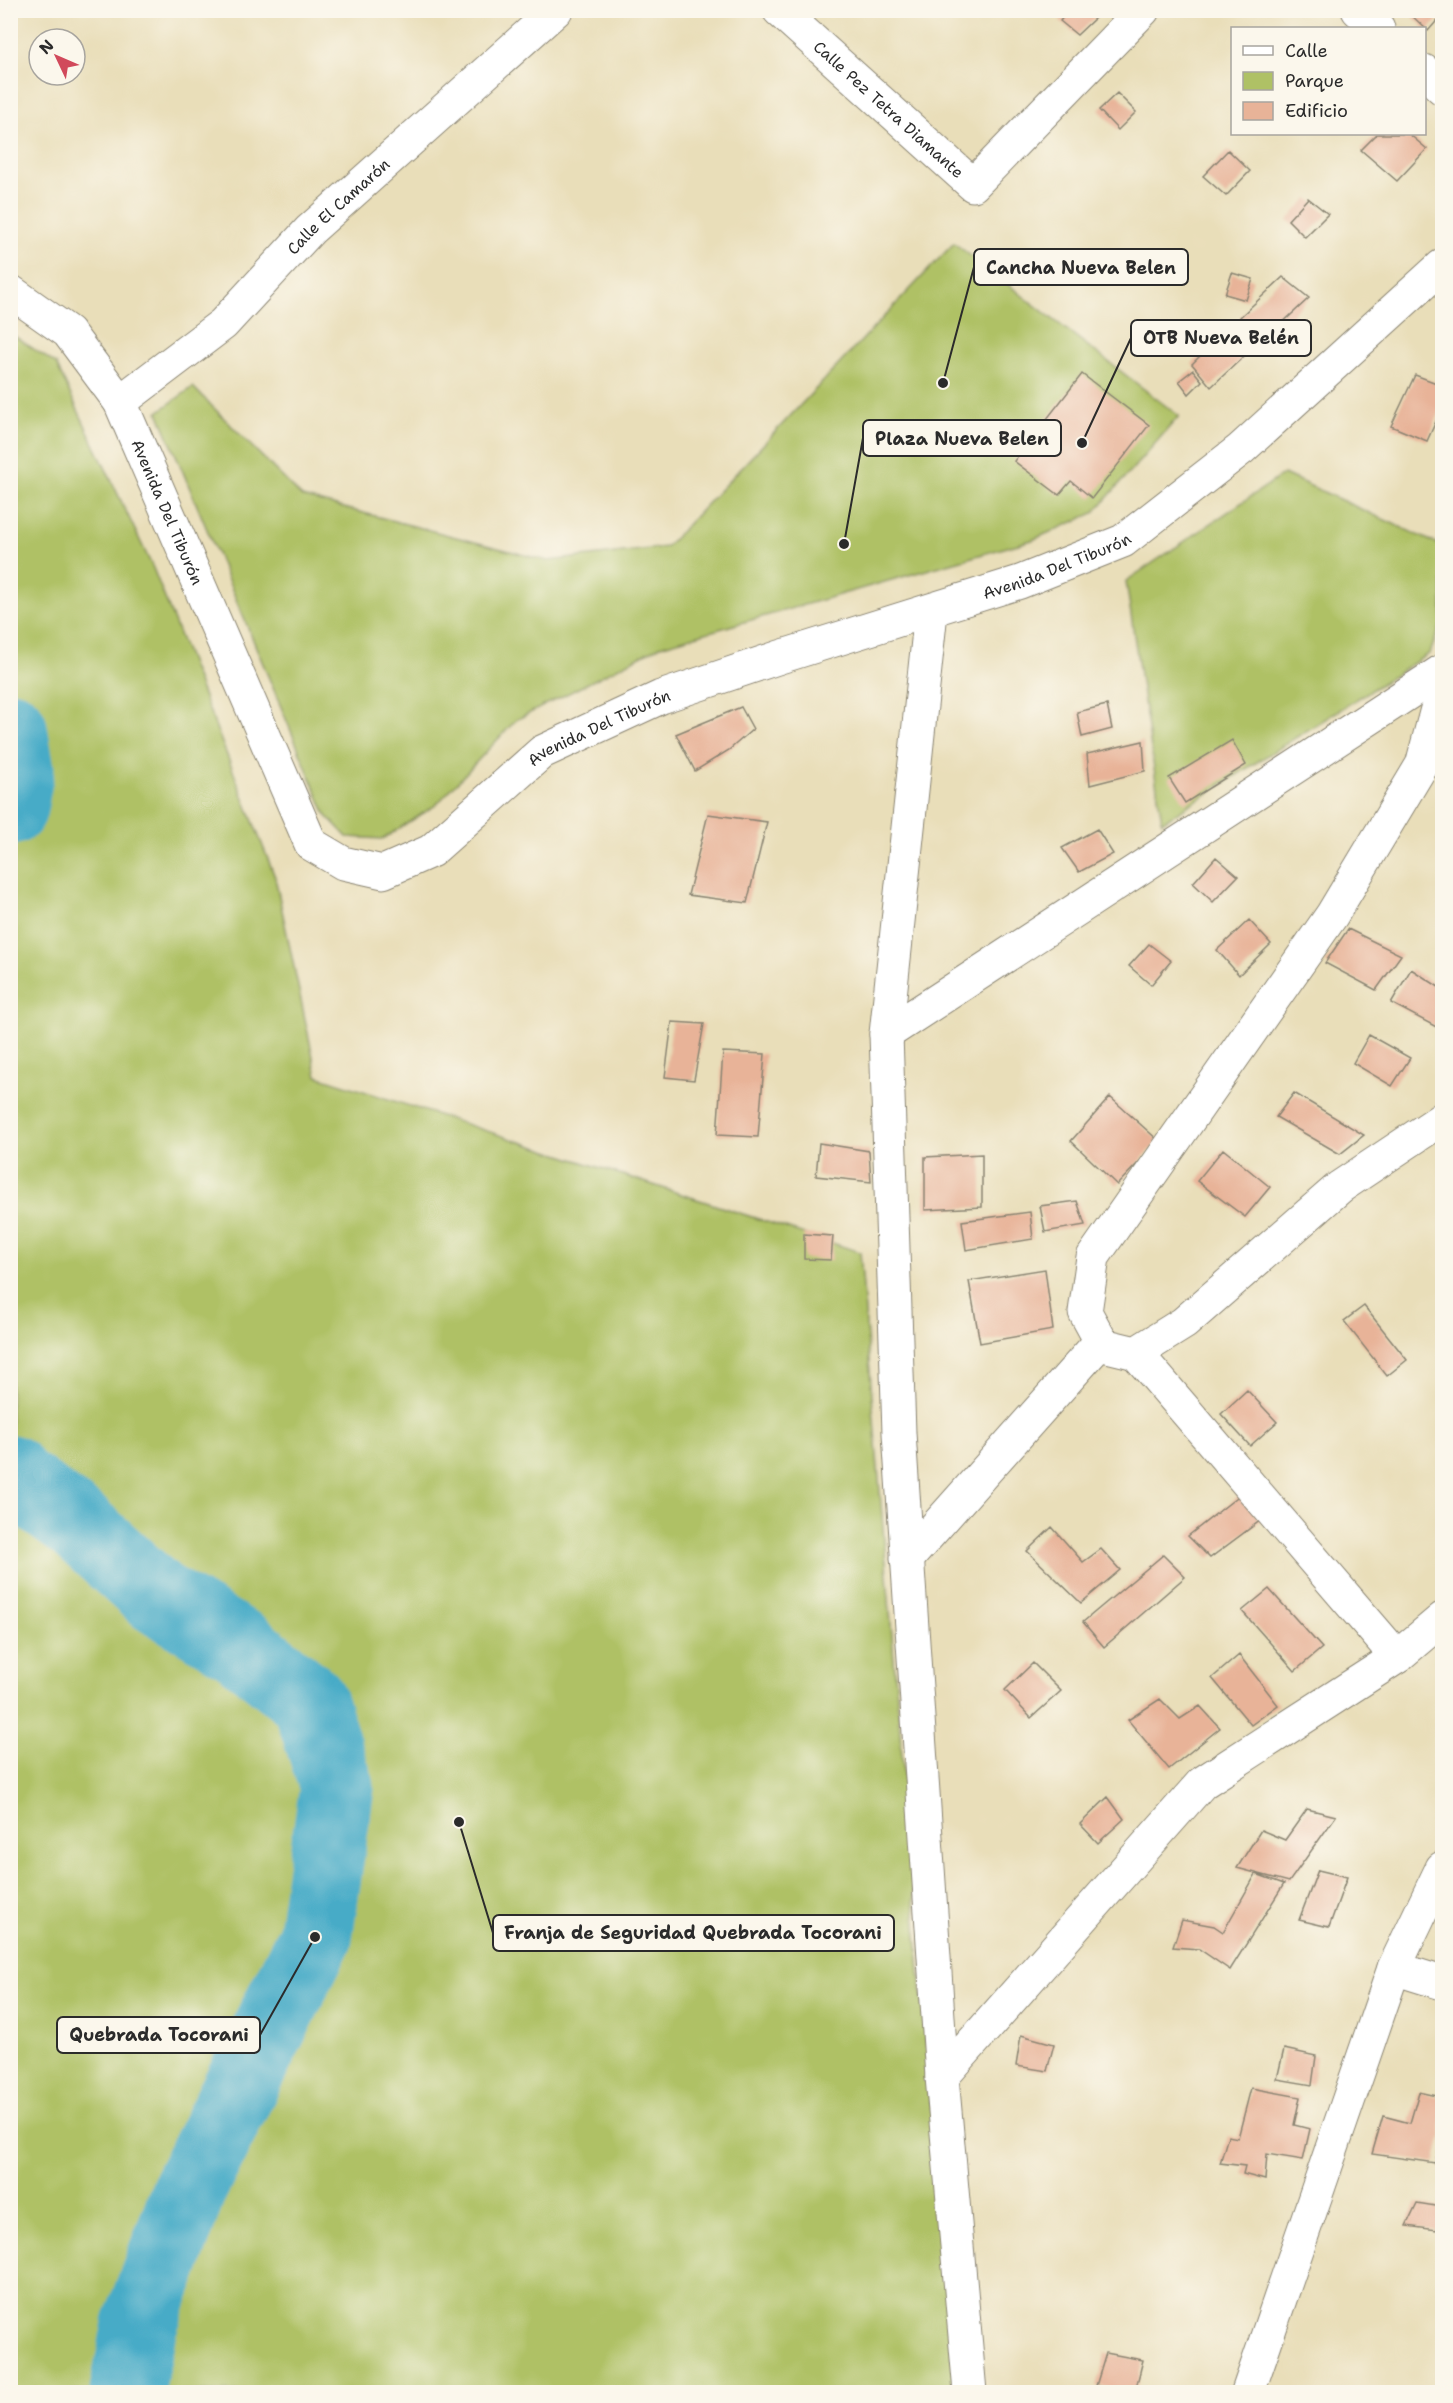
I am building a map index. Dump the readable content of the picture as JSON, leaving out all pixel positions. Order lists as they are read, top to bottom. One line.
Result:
{"streets":{"street":["Calle Pez Tetra Diamante","Calle El Camarón","Avenida Del Tiburón"]},"crossings":[["Calle El Camarón","Avenida Del Tiburón"]],"places":["Cancha Nueva Belen","OTB Nueva Belén","Plaza Nueva Belen","Franja de Seguridad Quebrada Tocorani","Quebrada Tocorani"],"legend":["Calle","Parque","Edificio"],"north":"top left"}
